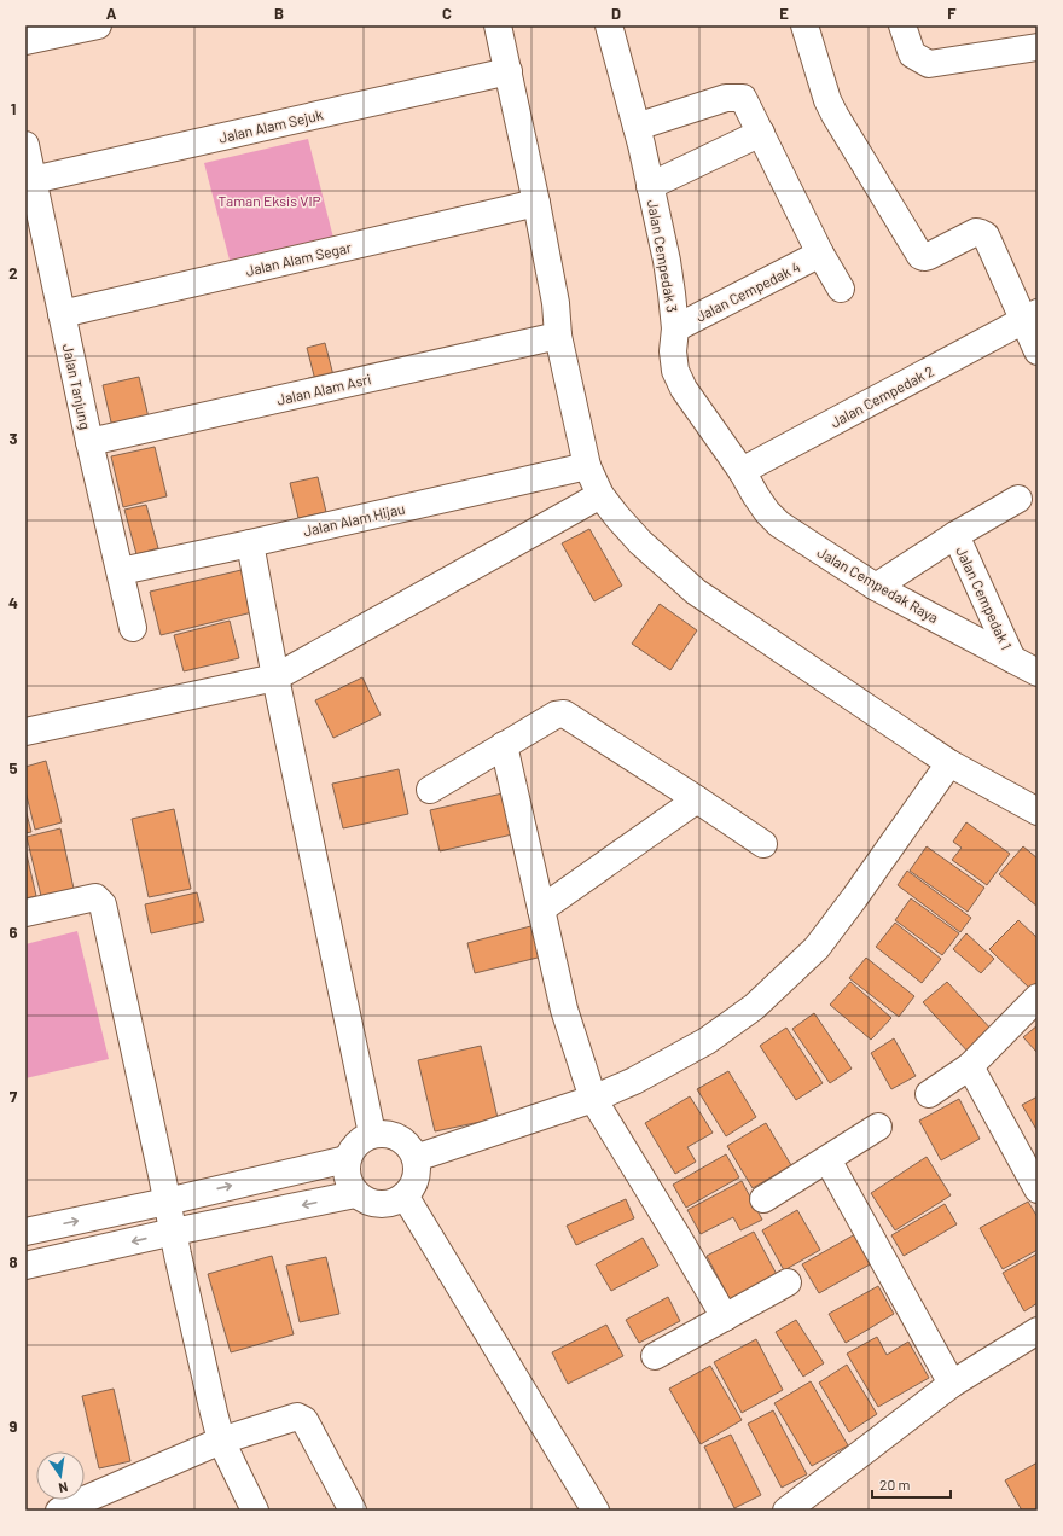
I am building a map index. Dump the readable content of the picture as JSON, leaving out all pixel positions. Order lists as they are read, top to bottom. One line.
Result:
{"streets":{"street":["Jalan Alam Sejuk","Jalan Cempedak 3","Jalan Alam Segar","Jalan Cempedak 4","Jalan Tanjung","Jalan Alam Asri","Jalan Cempedak 2","Jalan Alam Hijau","Jalan Cempedak Raya","Jalan Cempedak 1"]},"crossings":[["Jalan Alam Sejuk","Jalan Tanjung"],["Jalan Cempedak 3","Jalan Cempedak 4"],["Jalan Cempedak 3","Jalan Cempedak 2"],["Jalan Cempedak 3","Jalan Cempedak Raya"],["Jalan Alam Segar","Jalan Tanjung"],["Jalan Tanjung","Jalan Alam Asri"],["Jalan Tanjung","Jalan Alam Hijau"],["Jalan Cempedak 2","Jalan Cempedak Raya"],["Jalan Cempedak Raya","Jalan Cempedak 1"]],"parks":["Taman Eksis VIP"],"scale_bar":"20 m","north":"bottom","grid":{"columns":["A","B","C","D","E","F"],"rows":["1","2","3","4","5","6","7","8","9"]}}
